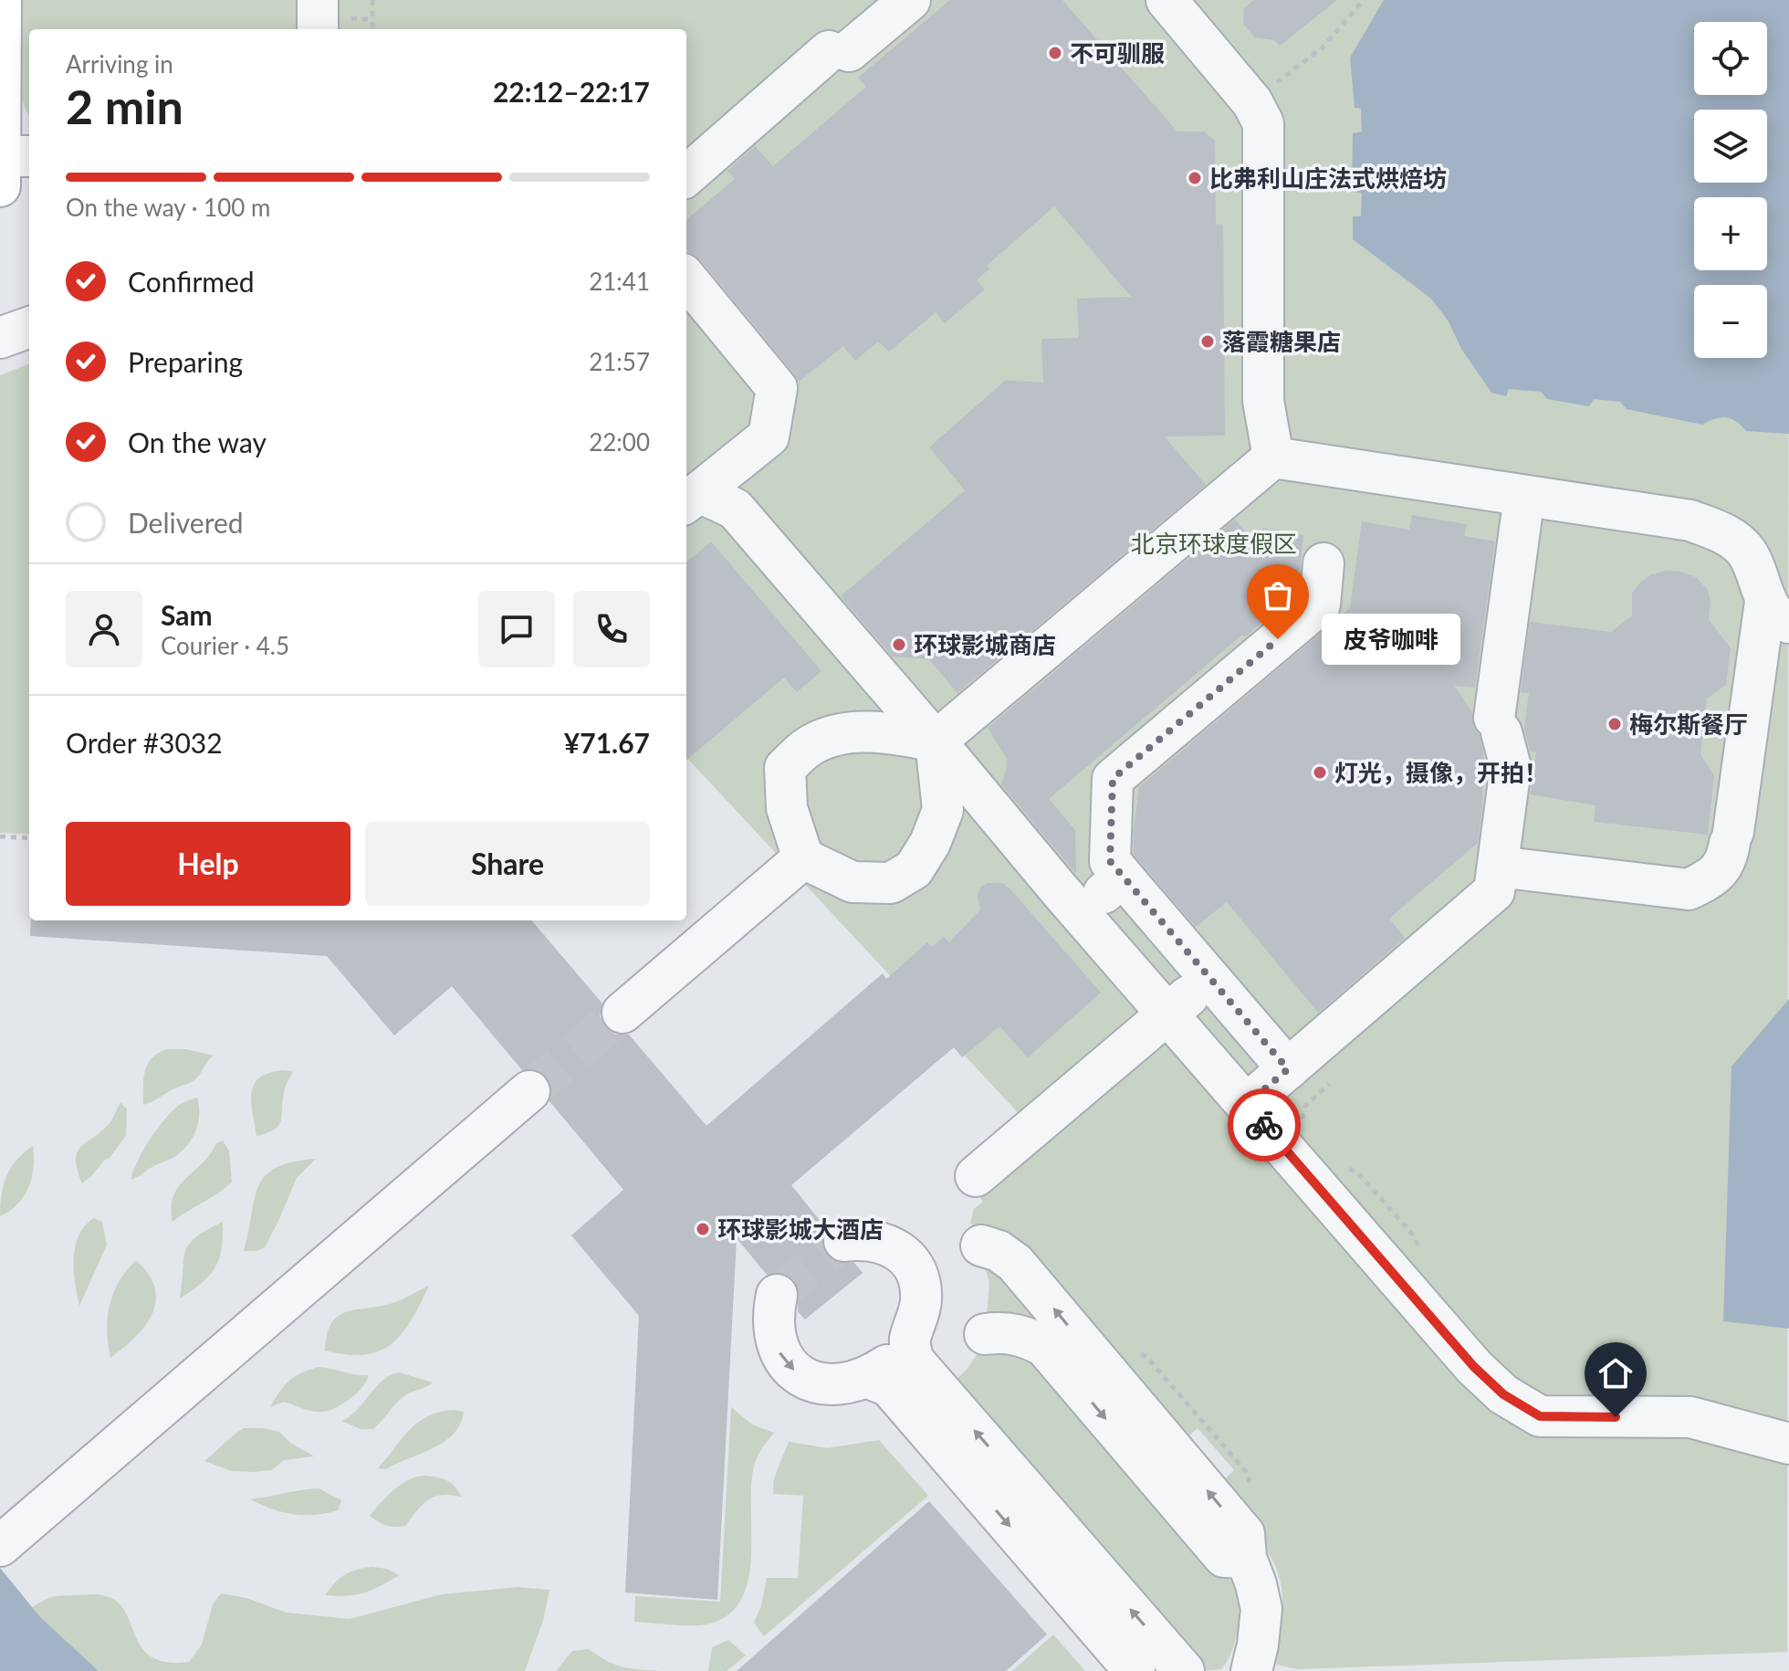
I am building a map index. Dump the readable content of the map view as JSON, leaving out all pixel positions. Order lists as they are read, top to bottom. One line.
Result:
{"parks":["北京环球度假区"],"places":["不可驯服","比弗利山庄法式烘焙坊","落霞糖果店","皮爷咖啡","环球影城商店","梅尔斯餐厅","灯光，摄像，开拍！","环球影城大酒店"],"page":{"map_buttons":["+","−"],"heading":["2 min","Arriving in","22:12–22:17"],"panel":["Sam","Courier · 4.5","Order #3032","¥71.67"],"bar":"On the way · 100 m","list":[["Confirmed","21:41"],["Preparing","21:57"],["On the way","22:00"],"Delivered"],"bubble":"皮爷咖啡","buttons":["Help","Share"]}}
